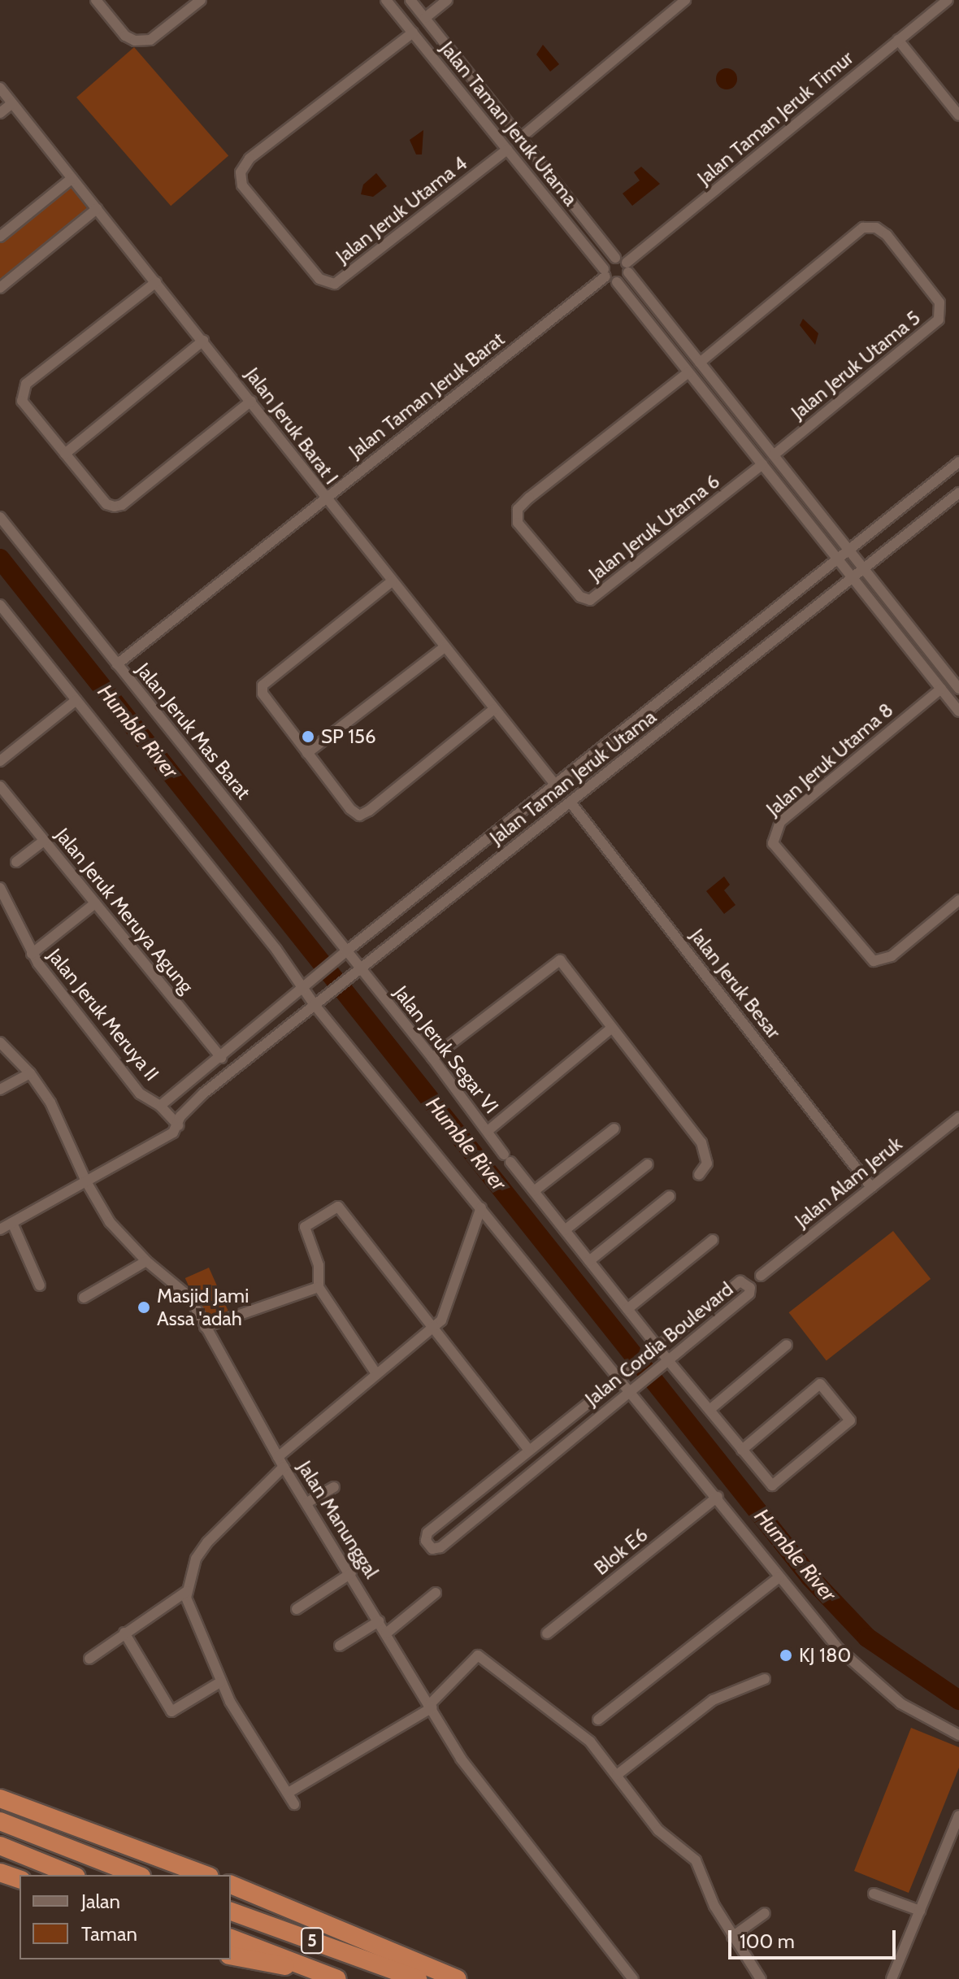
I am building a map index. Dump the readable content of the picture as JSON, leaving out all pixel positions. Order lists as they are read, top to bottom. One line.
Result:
{"streets":{"highway":["5"],"street":["Jalan Taman Jeruk Timur","Jalan Taman Jeruk Utama","Jalan Jeruk Utama 4","Jalan Jeruk Utama 5","Jalan Taman Jeruk Barat","Jalan Jeruk Barat I","Jalan Jeruk Utama 6","Jalan Jeruk Mas Barat","Jalan Jeruk Utama 8","Jalan Jeruk Meruya Agung","Jalan Jeruk Besar","Jalan Jeruk Meruya II","Jalan Jeruk Segar VI","Jalan Alam Jeruk","Jalan Cordia Boulevard","Jalan Manunggal","Blok E6"]},"crossings":[["Jalan Taman Jeruk Utama","Jalan Jeruk Utama 4"],["Jalan Taman Jeruk Utama","Jalan Taman Jeruk Barat"],["Jalan Taman Jeruk Utama","Jalan Jeruk Barat I"],["Jalan Taman Jeruk Utama","Jalan Jeruk Mas Barat"],["Jalan Taman Jeruk Utama","Jalan Jeruk Meruya Agung"],["Jalan Taman Jeruk Utama","Jalan Jeruk Besar"],["Jalan Taman Jeruk Utama","Jalan Jeruk Meruya II"],["Jalan Taman Jeruk Utama","Jalan Jeruk Segar VI"],["Jalan Taman Jeruk Utama","Jalan Manunggal"],["Jalan Taman Jeruk Barat","Jalan Jeruk Barat I"],["Jalan Taman Jeruk Barat","Jalan Jeruk Mas Barat"],["Jalan Jeruk Mas Barat","Jalan Jeruk Segar VI"],["Jalan Jeruk Meruya Agung","Jalan Jeruk Meruya II"],["Jalan Jeruk Besar","Jalan Alam Jeruk"],["Jalan Jeruk Segar VI","Jalan Cordia Boulevard"]],"water":["Humble River"],"places":["SP 156","Masjid Jami Assa 'adah","KJ 180"],"legend":["Jalan","Taman"],"scale_bar":"100 m"}
